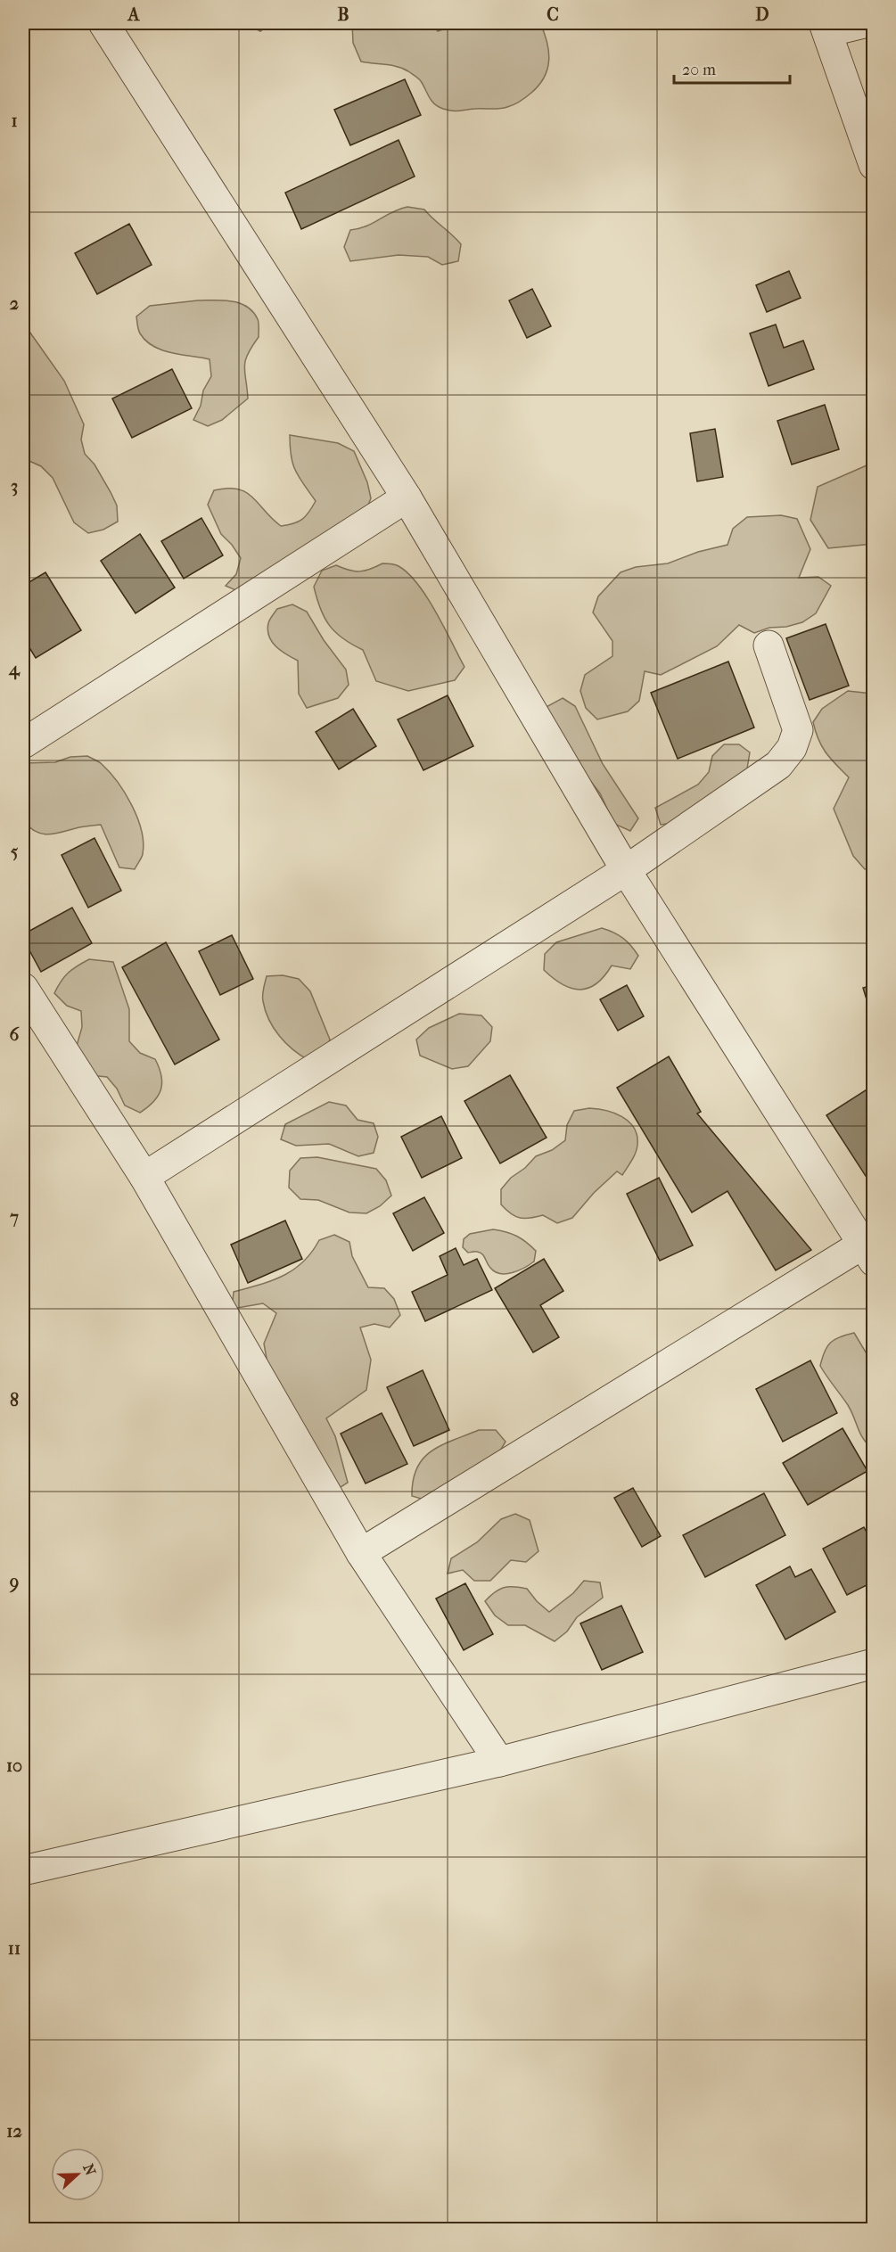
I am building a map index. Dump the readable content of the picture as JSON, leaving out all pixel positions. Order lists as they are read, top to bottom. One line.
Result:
{"scale_bar":"20 m","north":"right","grid":{"columns":["A","B","C","D"],"rows":["1","2","3","4","5","6","7","8","9","10","11","12"]}}
